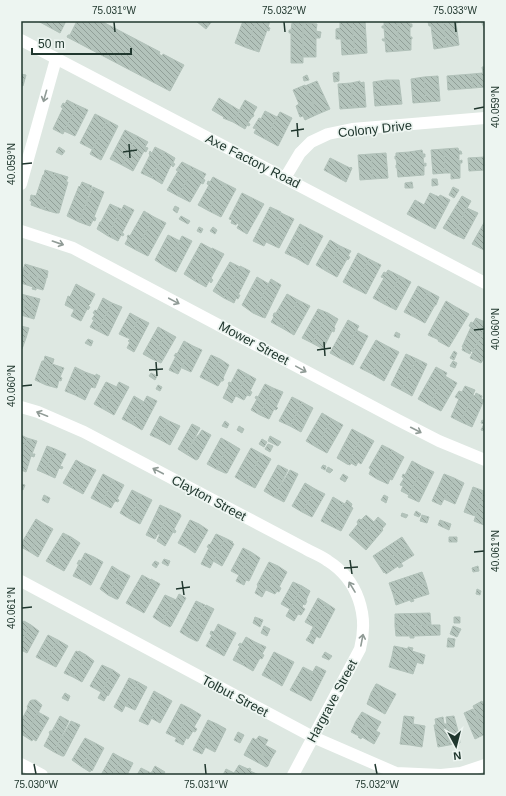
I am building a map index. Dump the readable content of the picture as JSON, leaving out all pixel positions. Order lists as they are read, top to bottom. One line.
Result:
{"streets":{"street":["Colony Drive","Axe Factory Road","Mower Street","Clayton Street","Tolbut Street","Hargrave Street"]},"crossings":[["Colony Drive","Axe Factory Road"],["Clayton Street","Hargrave Street"],["Tolbut Street","Hargrave Street"]],"one_way":["Mower Street","Clayton Street","Hargrave Street"],"scale_bar":"50 m","north":"bottom","coordinates":["75.031°W","75.032°W","75.033°W","40.059°N","40.060°N","40.061°N","75.030°W"]}
